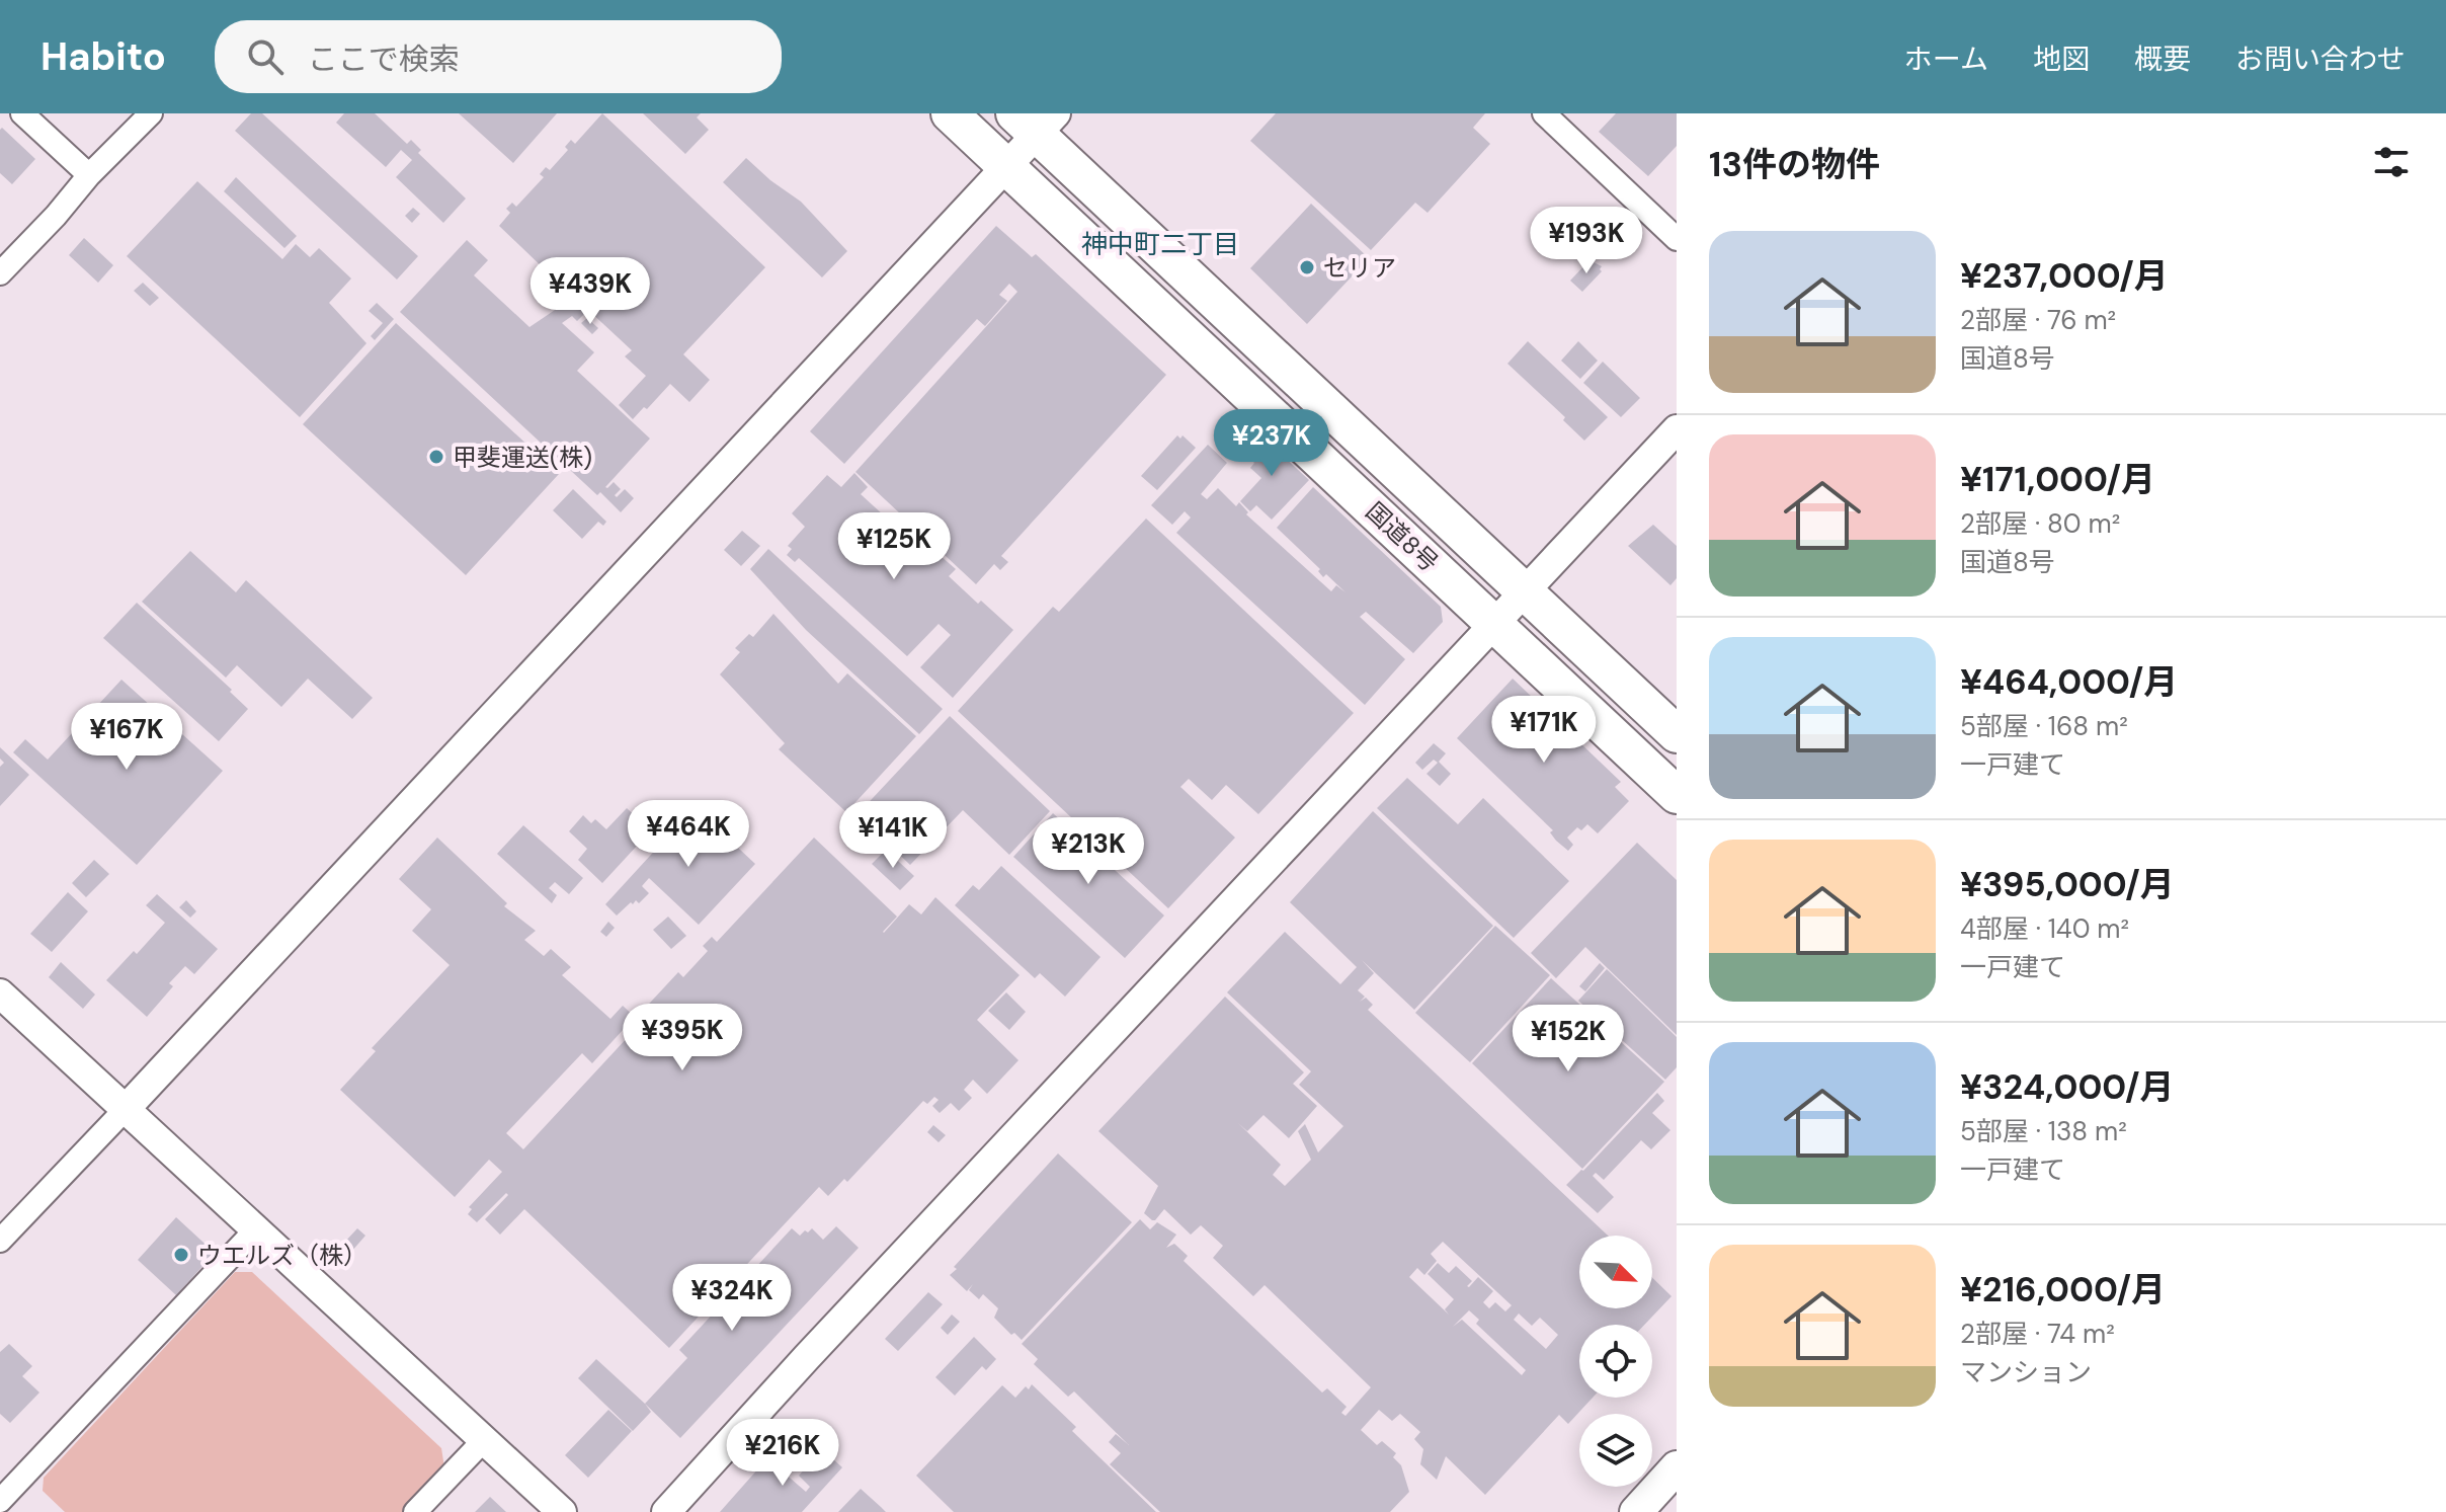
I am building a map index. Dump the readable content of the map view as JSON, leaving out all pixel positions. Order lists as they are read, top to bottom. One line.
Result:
{"streets":{"highway":["国道8号"]},"districts":["神中町二丁目"],"places":["セリア","甲斐運送(株)","ウエルズ（株）"],"north":"bottom right","page":{"header":"Habito","search":"ここで検索","nav":["ホーム","地図","概要","お問い合わせ"],"heading":"13件の物件","price":["¥193K","¥439K","¥237K","¥125K","¥171K","¥167K","¥464K","¥141K","¥213K","¥395K","¥152K","¥324K","¥216K"],"list":[{"name":"¥237,000/月","note":"2部屋 · 76 m² · 国道8号"},{"name":"¥171,000/月","note":"2部屋 · 80 m² · 国道8号"},{"name":"¥464,000/月","note":"5部屋 · 168 m² · 一戸建て"},{"name":"¥395,000/月","note":"4部屋 · 140 m² · 一戸建て"},{"name":"¥324,000/月","note":"5部屋 · 138 m² · 一戸建て"},{"name":"¥216,000/月","note":"2部屋 · 74 m² · マンション"}]}}
